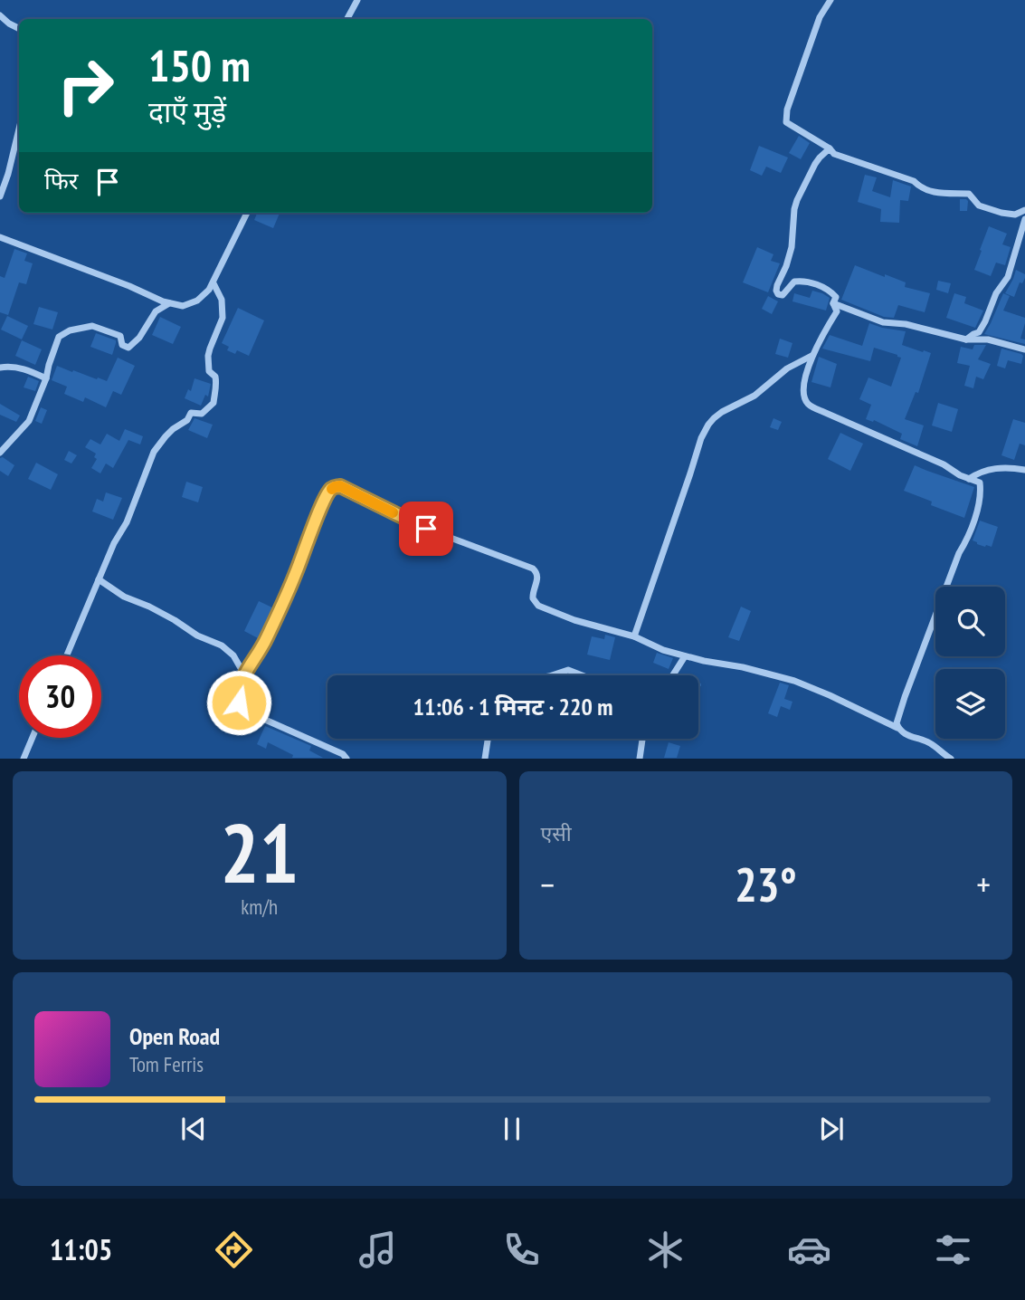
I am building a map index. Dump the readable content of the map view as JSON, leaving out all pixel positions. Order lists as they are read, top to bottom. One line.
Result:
{"page":{"turn":["150 m","दाएँ मुड़ें"],"then":"फिर","limit":"30","trip":"11:06 · 1 मिनट · 220 m","tile":[["21","km/h"],"एसी"],"heat":["−","23°","+"],"song":["Open Road","Tom Ferris"],"tabs":"11:05"}}
